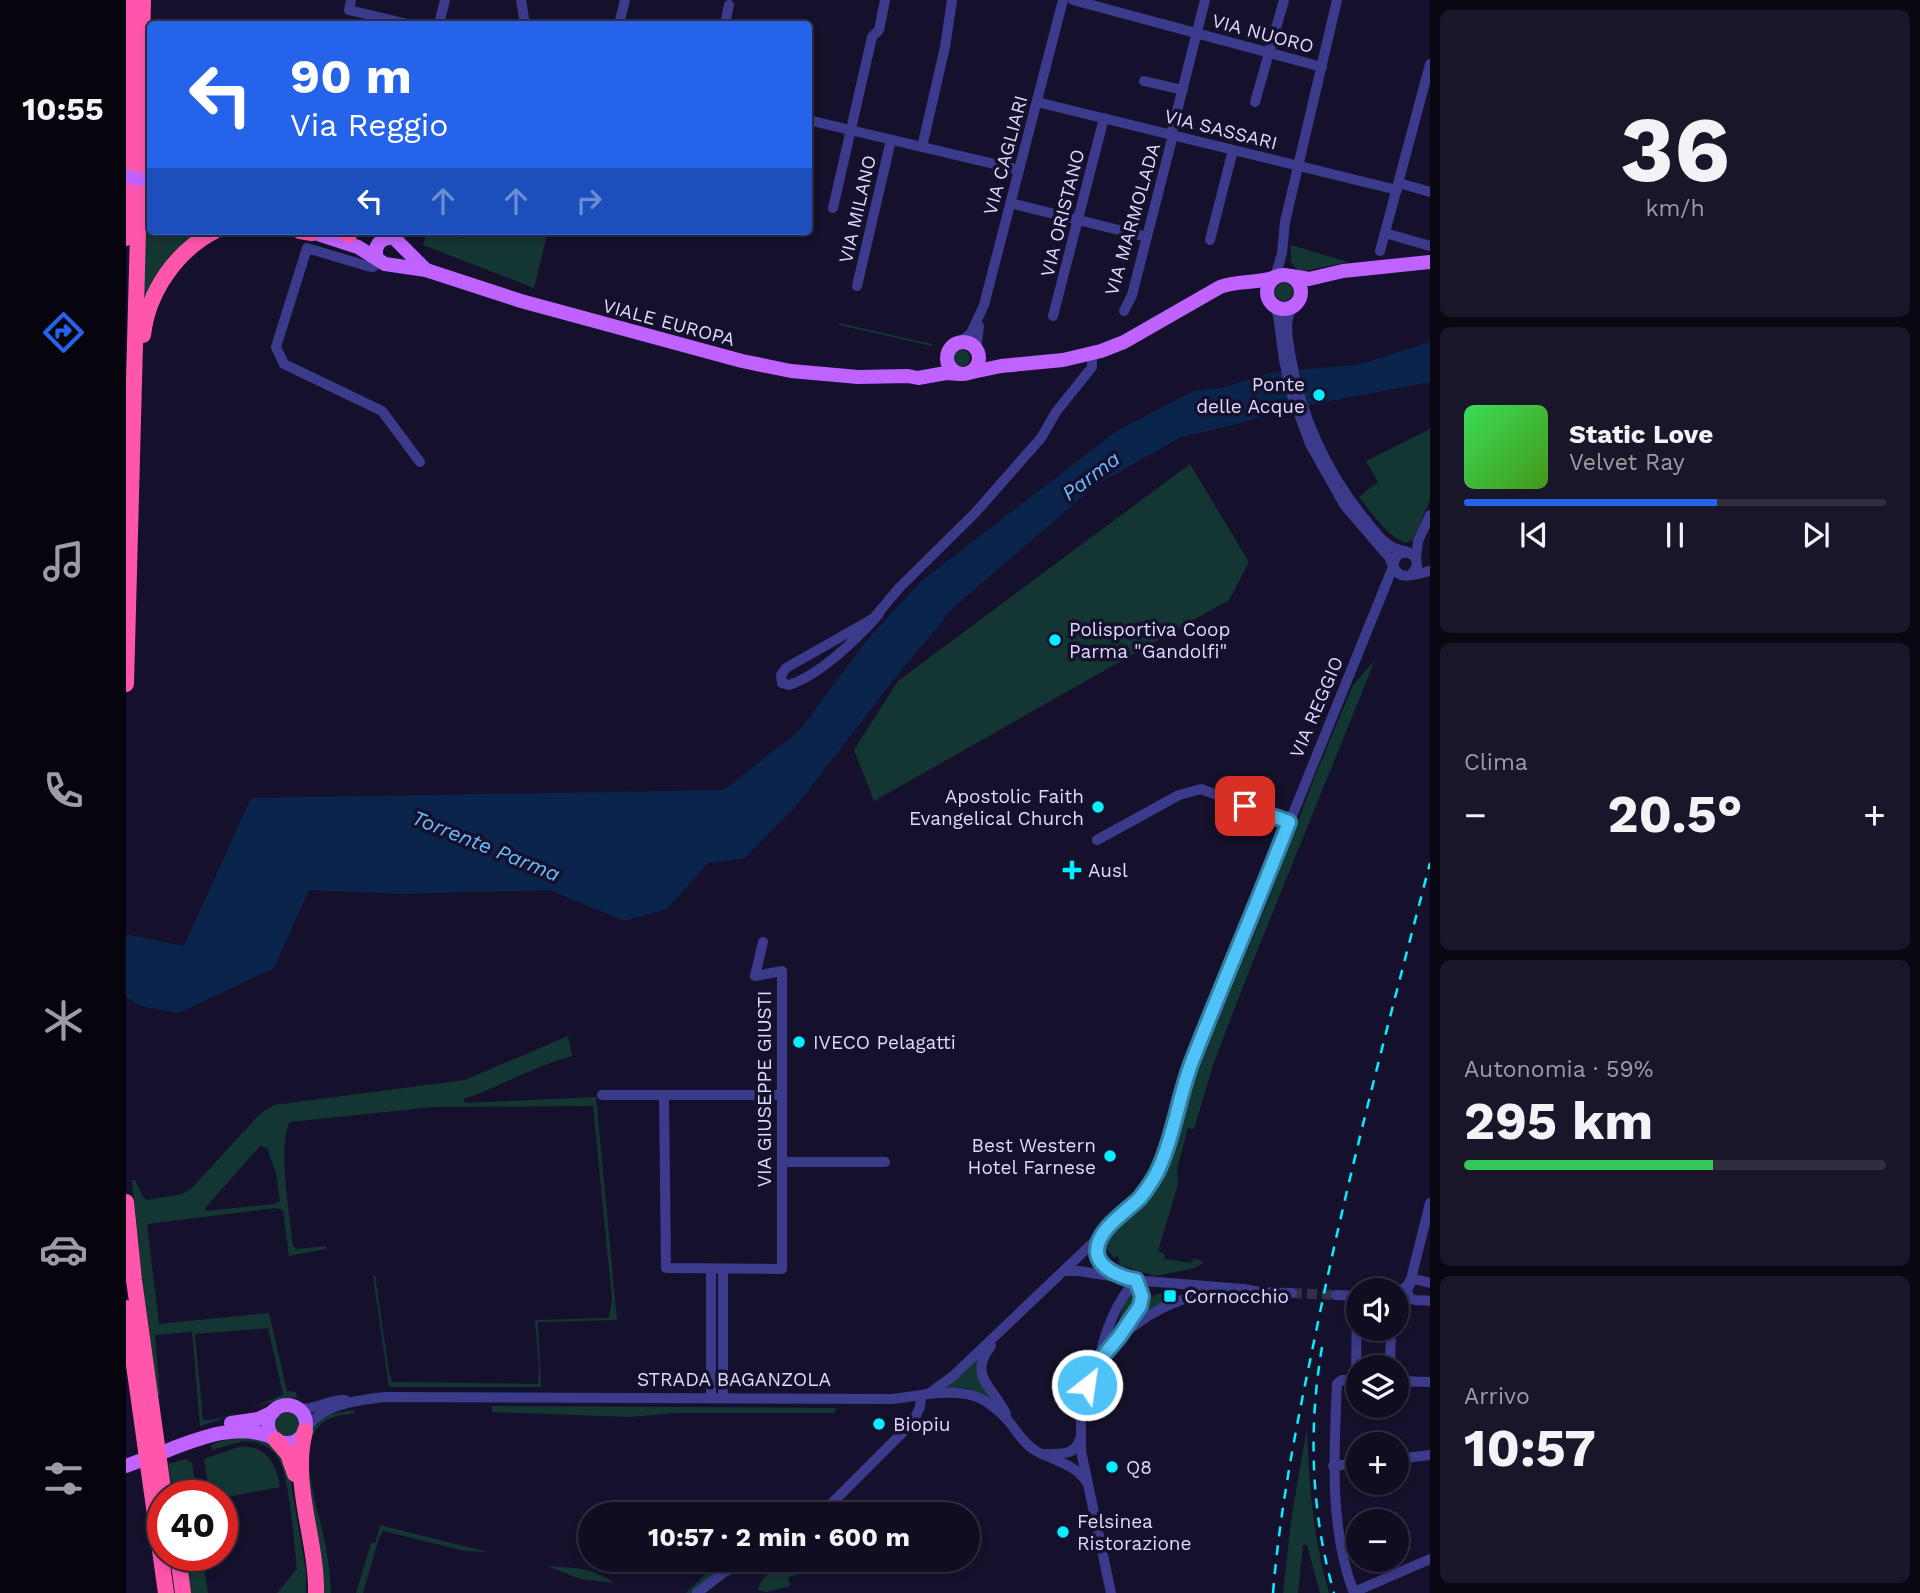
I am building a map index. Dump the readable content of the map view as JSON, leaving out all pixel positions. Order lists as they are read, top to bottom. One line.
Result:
{"streets":{"main road":["VIALE EUROPA","STRADA BAGANZOLA"],"street":["VIA NUORO","VIA SASSARI","VIA CAGLIARI","VIA MILANO","VIA ORISTANO","VIA MARMOLADA","VIA REGGIO","VIA GIUSEPPE GIUSTI"]},"crossings":[["VIA NUORO","VIA MARMOLADA"],["VIA SASSARI","VIA CAGLIARI"],["VIA SASSARI","VIA ORISTANO"],["VIA SASSARI","VIA MARMOLADA"],["VIA CAGLIARI","VIA MILANO"],["VIA CAGLIARI","VIALE EUROPA"]],"water":["Parma","Torrente Parma"],"places":{"other":["Ponte delle Acque","Polisportiva Coop Parma \"Gandolfi\"","Apostolic Faith Evangelical Church","IVECO Pelagatti","Best Western Hotel Farnese","Biopiu","Q8","Felsinea Ristorazione"],"health":["Ausl"],"transit":["Cornocchio"]},"page":{"tabs":"10:55","tile":[["36","km/h"],"Clima",["Autonomia · 59%","295 km"],["Arrivo","10:57"]],"turn":["90 m","Via Reggio"],"song":["Static Love","Velvet Ray"],"heat":["−","20.5°","+"],"map_buttons":["+","−"],"limit":"40","trip":"10:57 · 2 min · 600 m"}}
